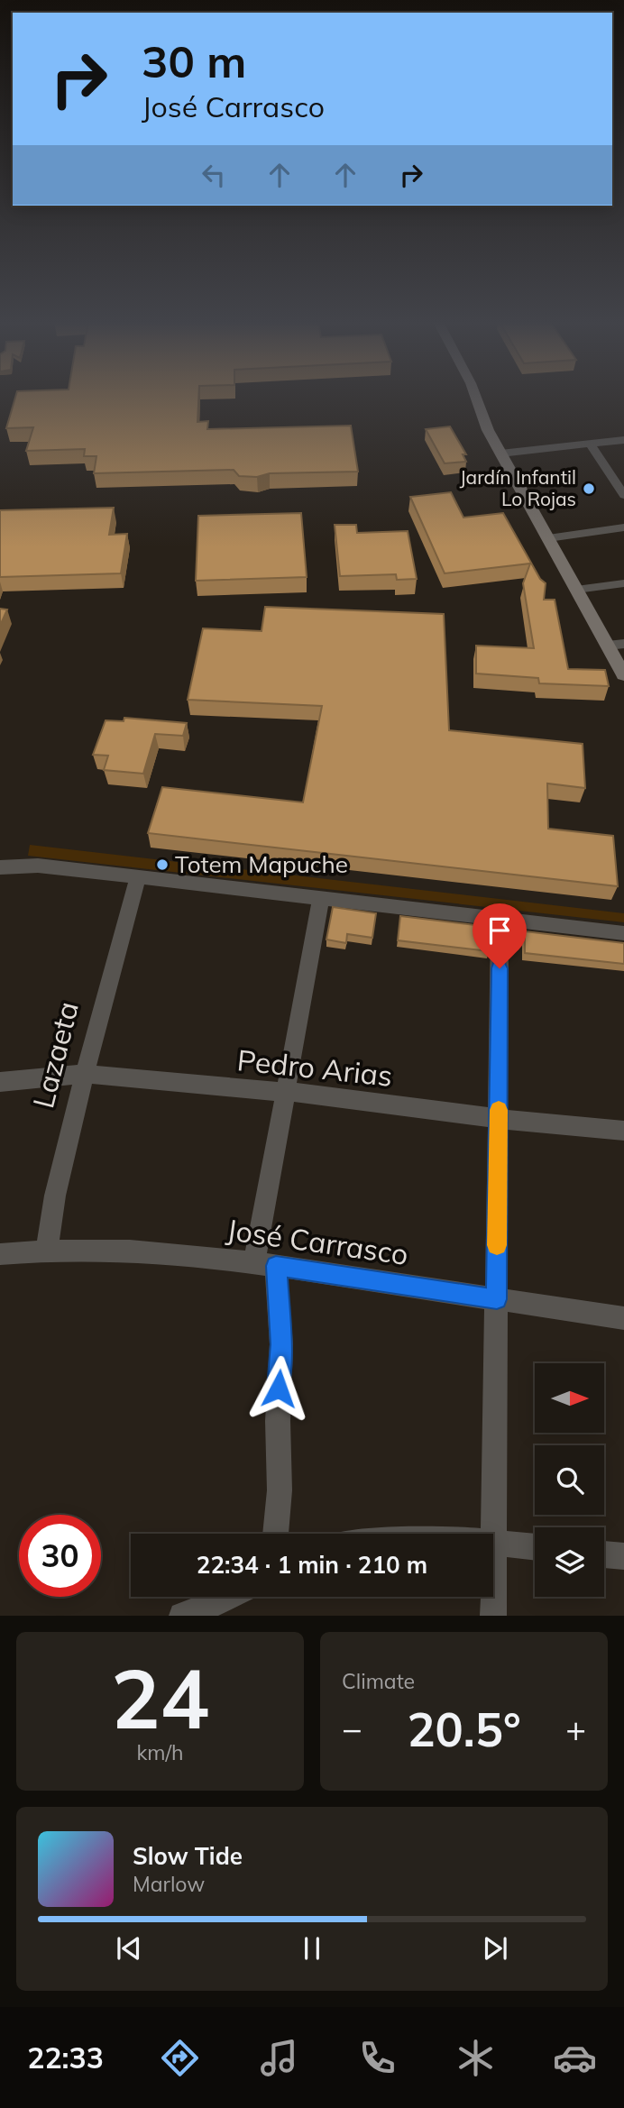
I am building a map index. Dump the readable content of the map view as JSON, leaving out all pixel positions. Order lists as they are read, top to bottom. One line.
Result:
{"streets":{"street":["Lazaeta","Pedro Arias","José Carrasco"]},"crossings":[["Lazaeta","Pedro Arias"],["Lazaeta","José Carrasco"]],"places":["Jardín Infantil Lo Rojas","Totem Mapuche"],"north":"right","page":{"turn":["30 m","José Carrasco"],"limit":"30","trip":"22:34 · 1 min · 210 m","tile":[["24","km/h"],"Climate"],"heat":["−","20.5°","+"],"song":["Slow Tide","Marlow"],"tabs":"22:33"}}
